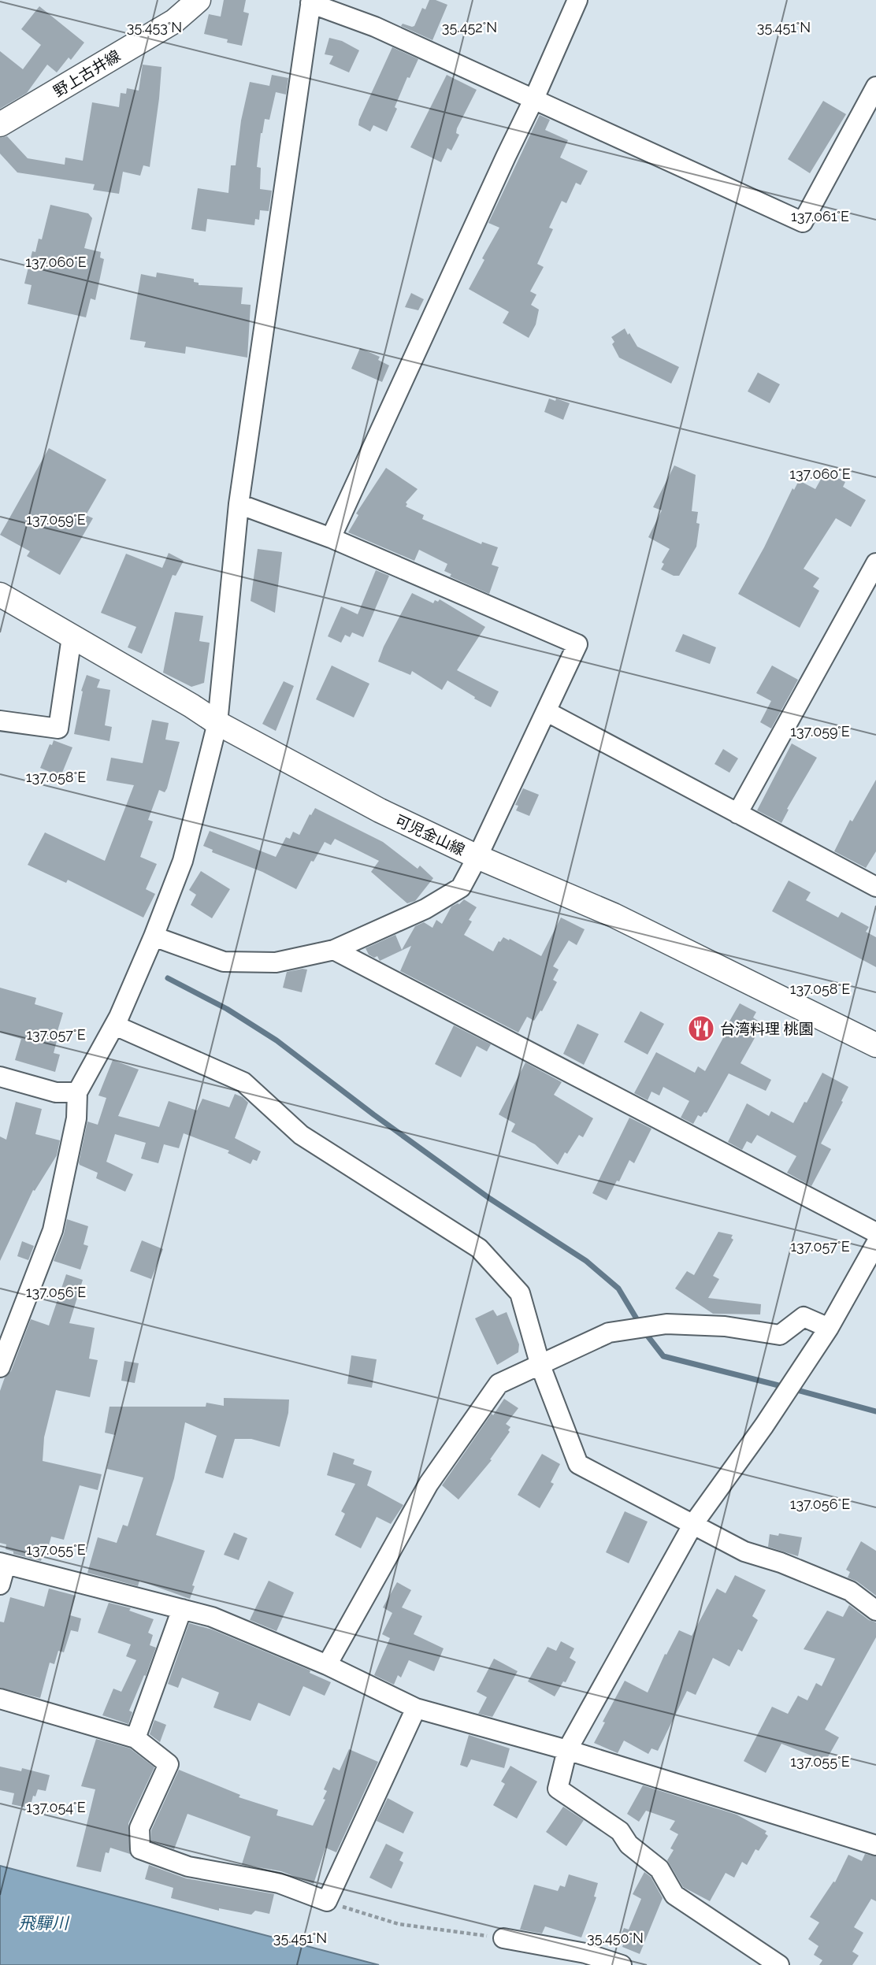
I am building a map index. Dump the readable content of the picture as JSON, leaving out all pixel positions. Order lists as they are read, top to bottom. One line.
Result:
{"streets":{"main road":["野上古井線","可児金山線"]},"water":["飛驒川"],"places":{"restaurant":["台湾料理 桃園"]},"coordinates":["35.453°N","35.452°N","35.451°N","137.061°E","137.060°E","137.059°E","137.058°E","137.057°E","137.056°E","137.055°E","137.054°E","35.450°N"]}
